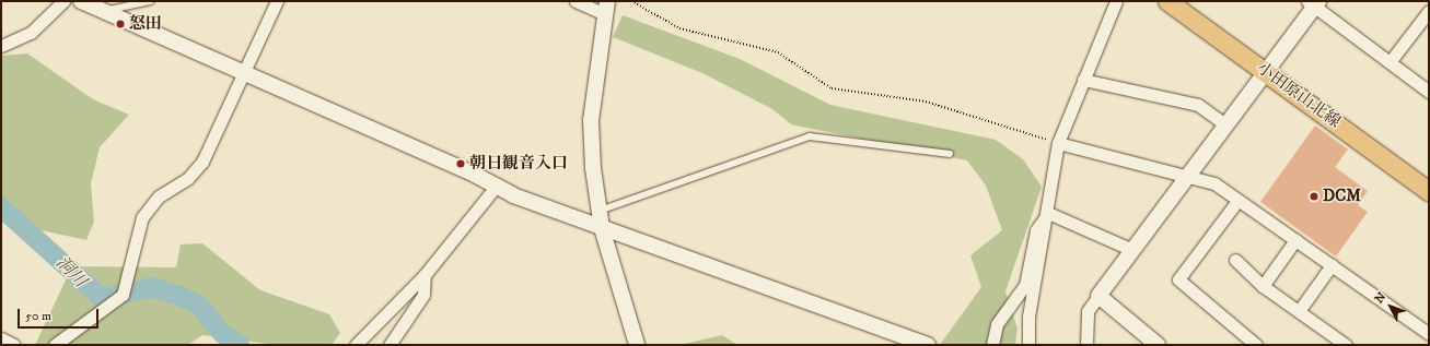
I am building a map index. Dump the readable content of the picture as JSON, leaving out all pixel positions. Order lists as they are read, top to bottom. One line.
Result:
{"streets":{"main road":["小田原山北線"]},"water":["洞川"],"places":["怒田","朝日観音入口","DCM"],"scale_bar":"50 m","north":"top left"}
